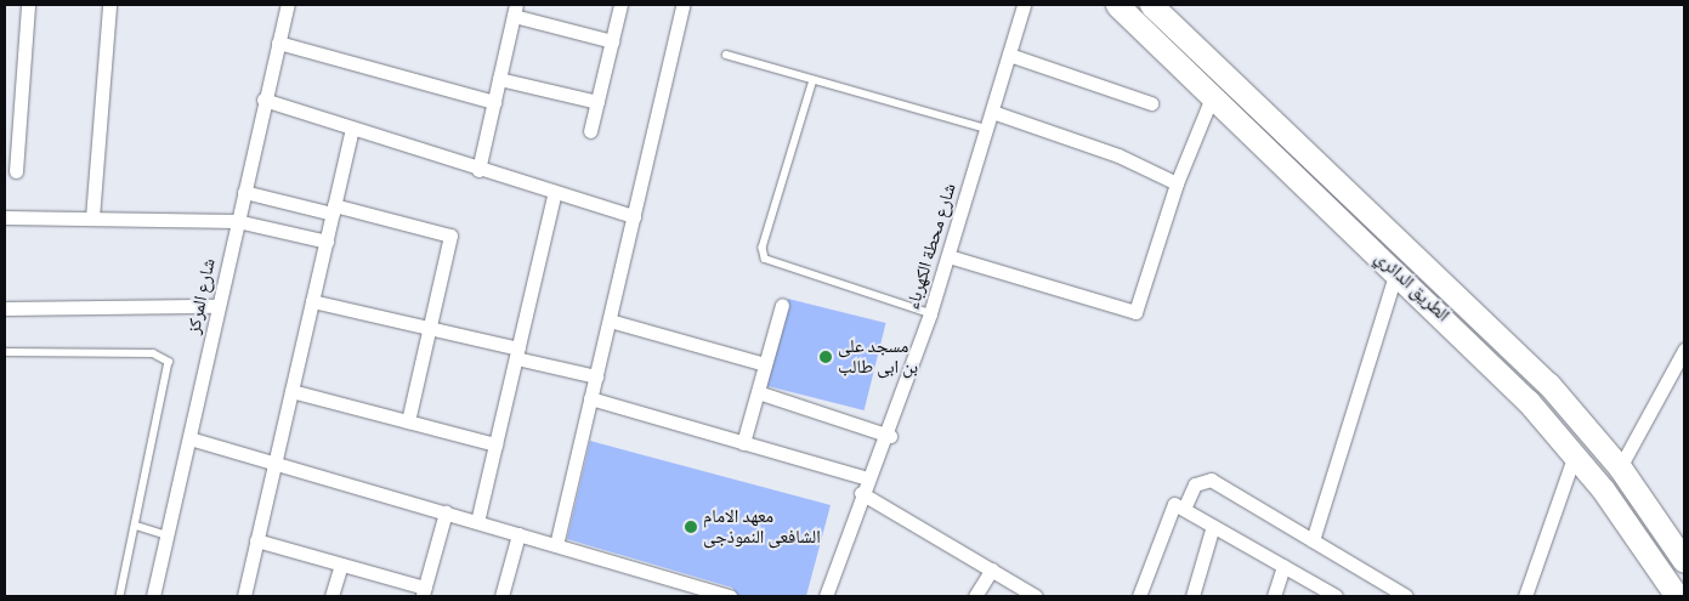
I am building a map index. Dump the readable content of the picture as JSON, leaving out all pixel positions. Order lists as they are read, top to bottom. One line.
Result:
{"streets":{"highway":["الطريق الدائري"],"street":["شارع محطة الكهرباء","شارع المركز"]},"places":["مسجد على بن ابى طالب","معهد الامام الشافعى النموذجى"]}
